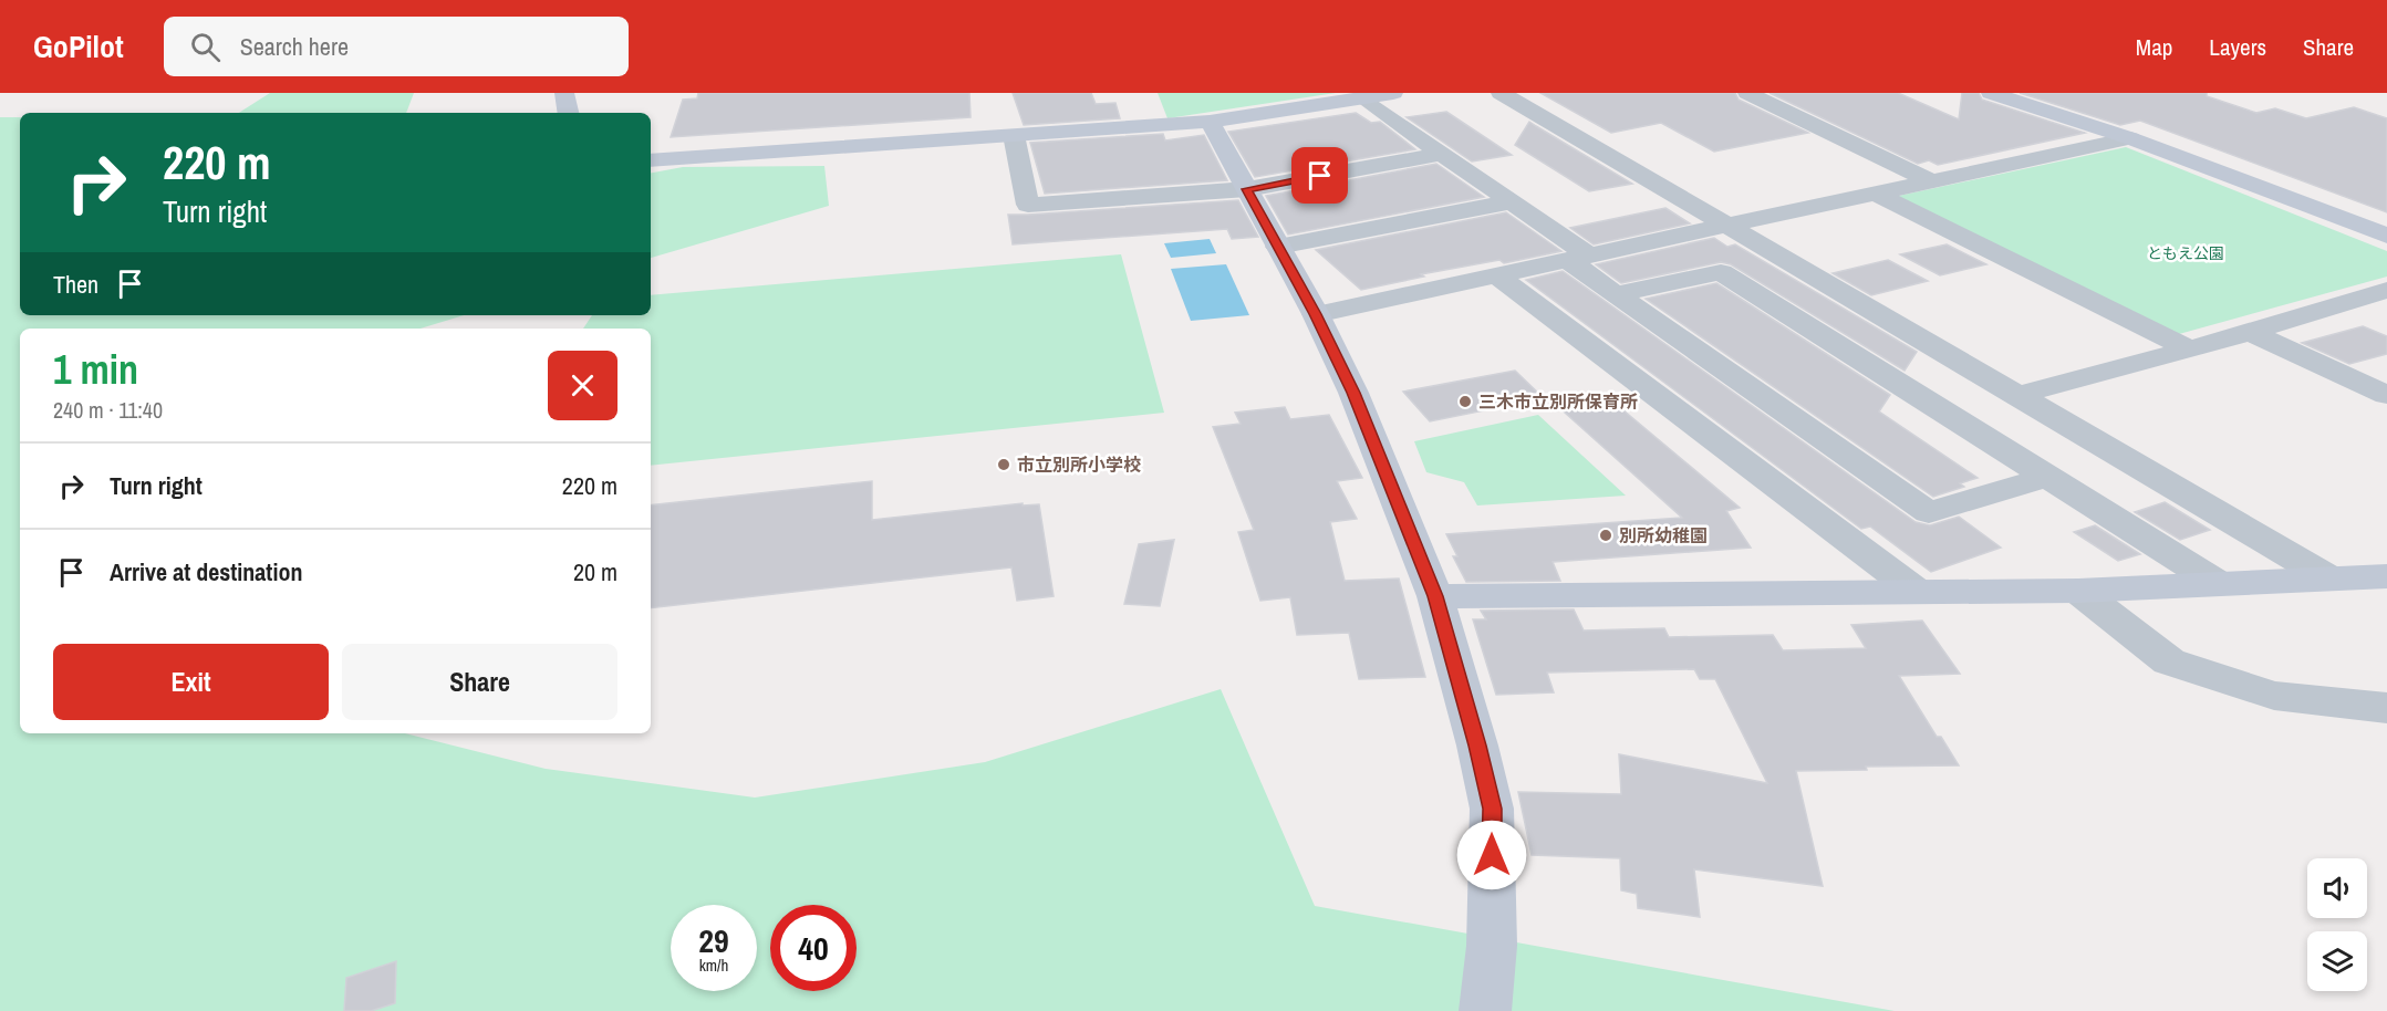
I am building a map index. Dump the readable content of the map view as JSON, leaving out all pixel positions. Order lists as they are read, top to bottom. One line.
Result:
{"parks":["ともえ公園"],"places":["三木市立別所保育所","市立別所小学校","別所幼稚園"],"page":{"header":"GoPilot","search":"Search here","nav":["Map","Layers","Share"],"turn":["220 m","Turn right"],"then":"Then","heading":["1 min","240 m · 11:40"],"list":[{"name":"Turn right","value":"220 m"},{"name":"Arrive at destination","value":"20 m"}],"buttons":["Exit","Share"],"speed":"29 km/h","limit":"40"}}
